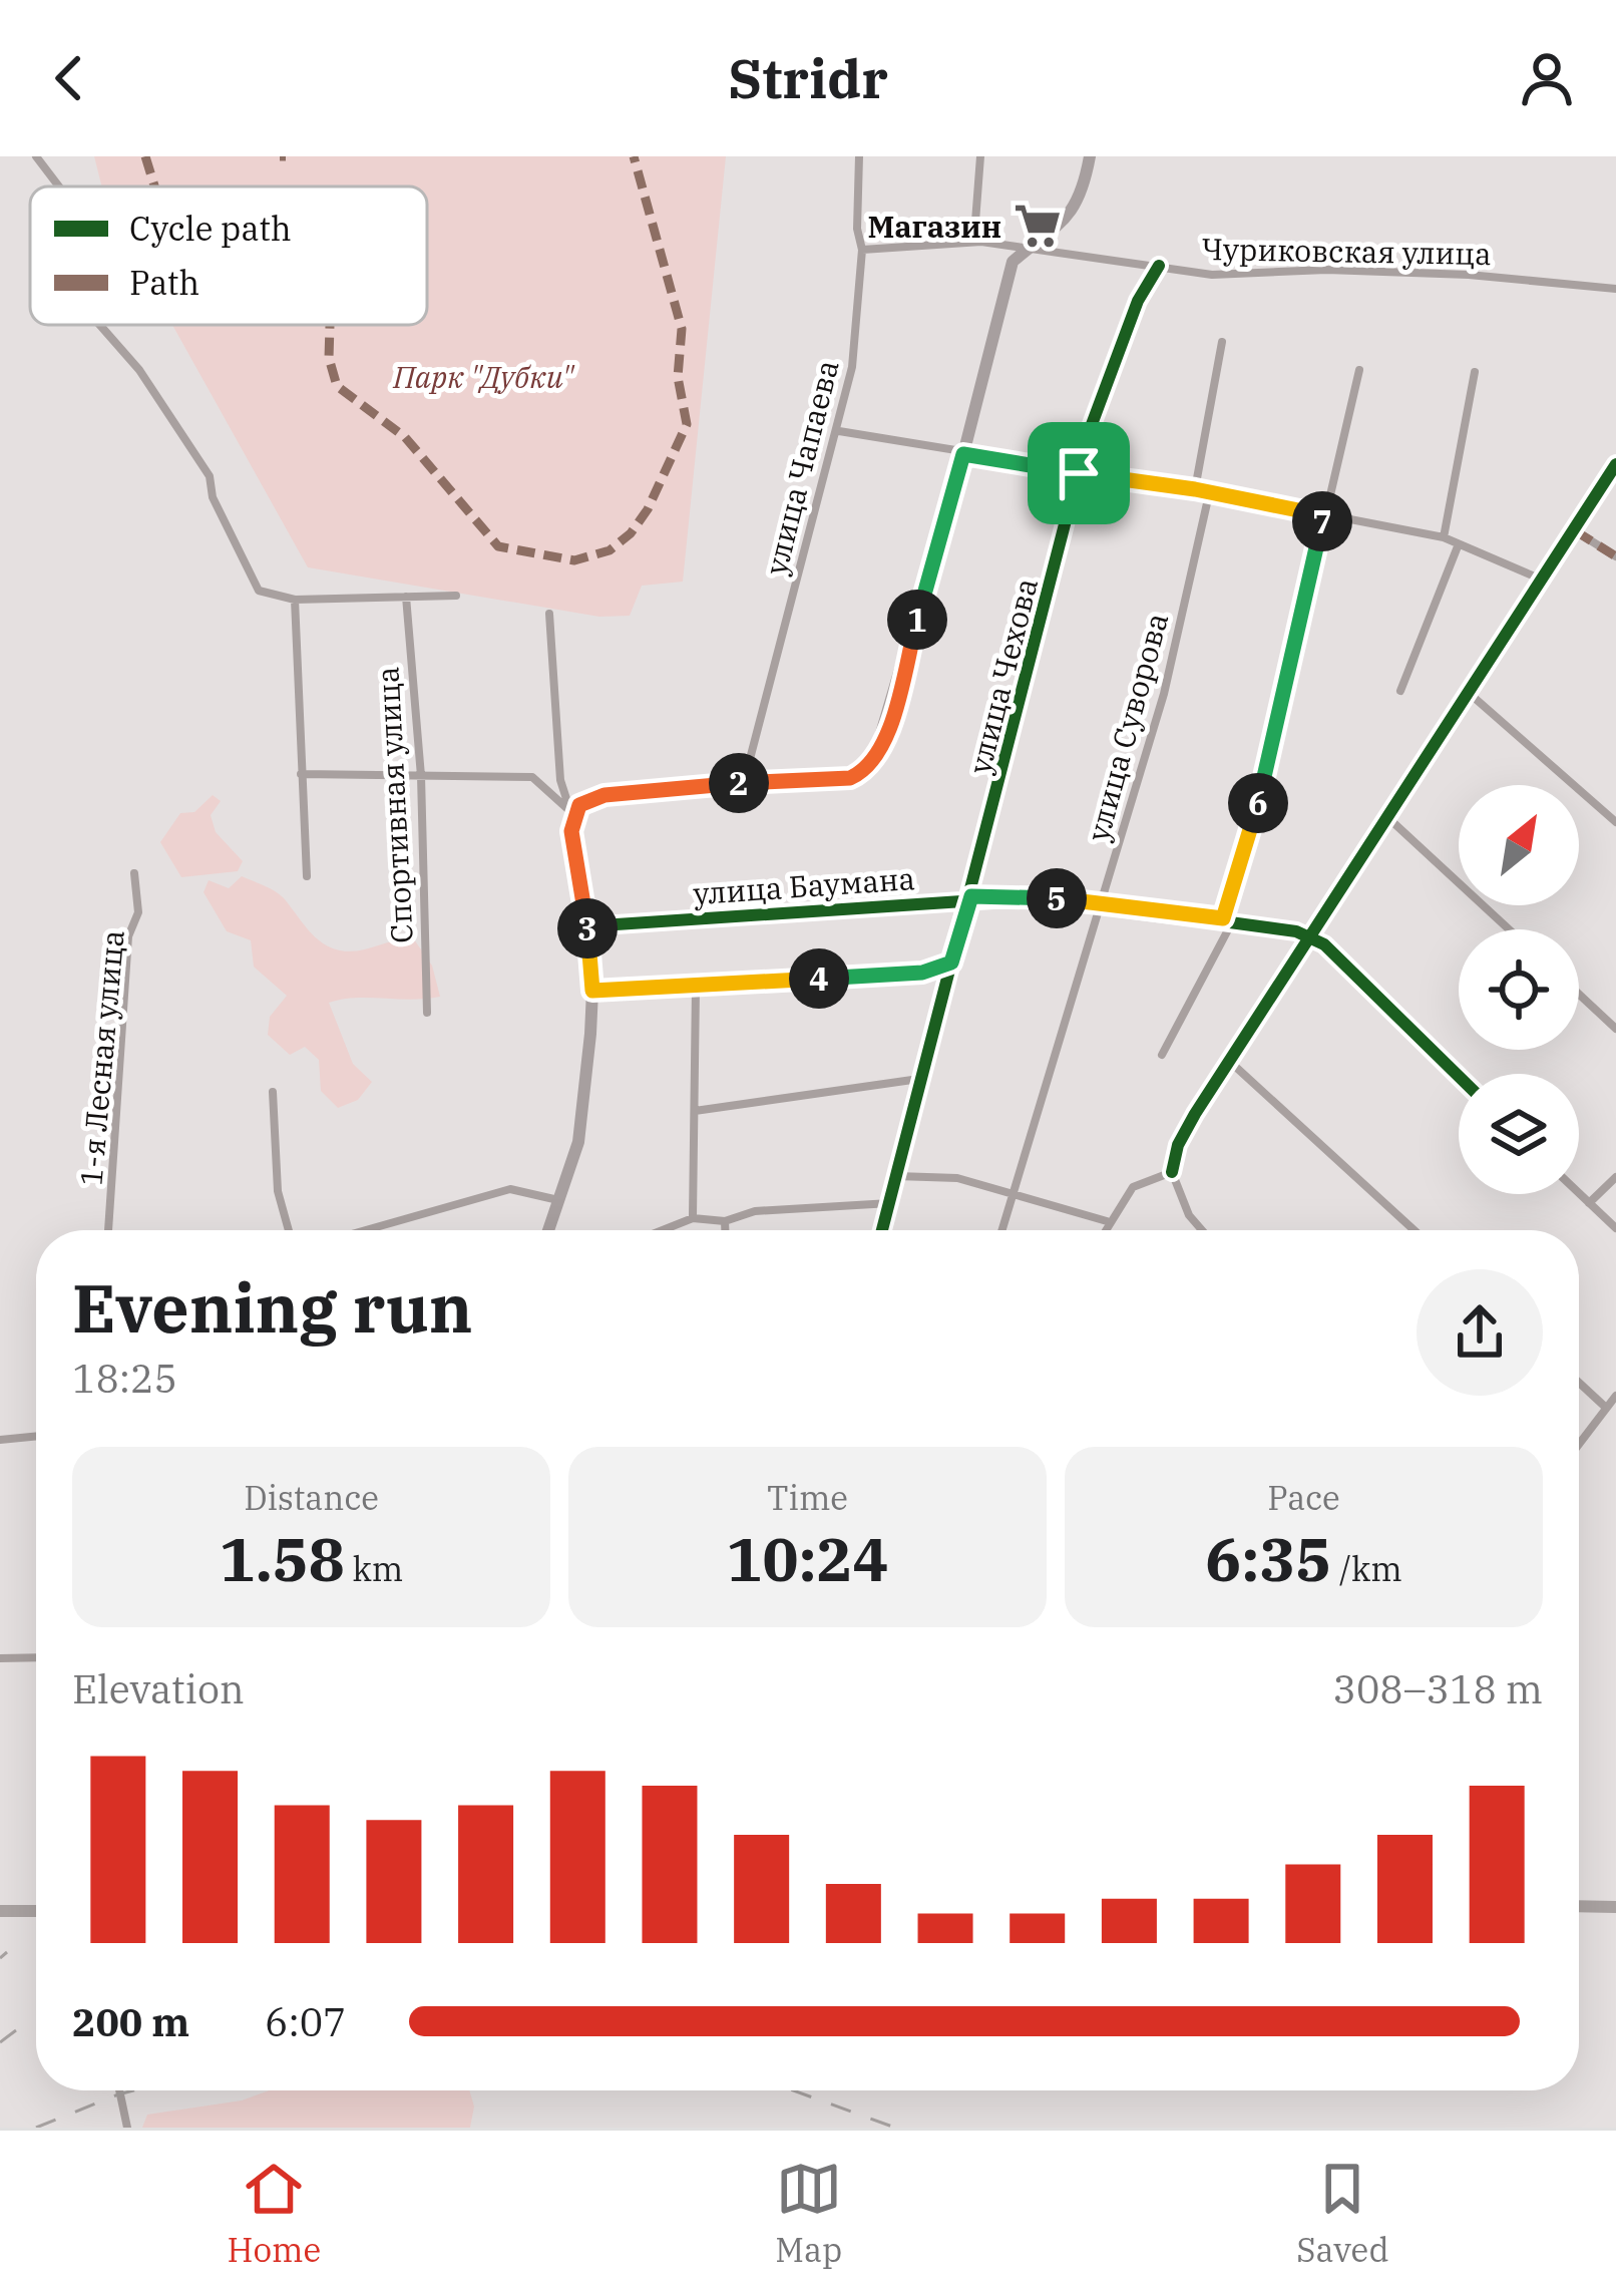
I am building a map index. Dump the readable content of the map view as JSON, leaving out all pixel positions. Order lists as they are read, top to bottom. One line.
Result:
{"streets":{"street":["Чуриковская улица","улица Чапаева","улица Чехова","улица Суворова","Спортивная улица","улица Баумана","1-я Лесная улица"]},"crossings":[["Чуриковская улица","улица Чапаева"],["Чуриковская улица","улица Чехова"],["улица Чехова","улица Баумана"],["улица Суворова","улица Баумана"]],"parks":["Парк \"Дубки\""],"places":{"supermarket":["Магазин"]},"legend":["Cycle path","Path"],"north":"top right","page":{"header":"Stridr","pins":["7","1","2","6","5","3","4"],"heading":["Evening run","18:25"],"stats":[["Distance","1.58 km"],["Time","10:24"],["Pace","6:35 /km"]],"chart":["Elevation","308–318 m"],"list":[{"name":"200 m","note":"6:07"}],"tabs":["Home","Map","Saved"]}}
